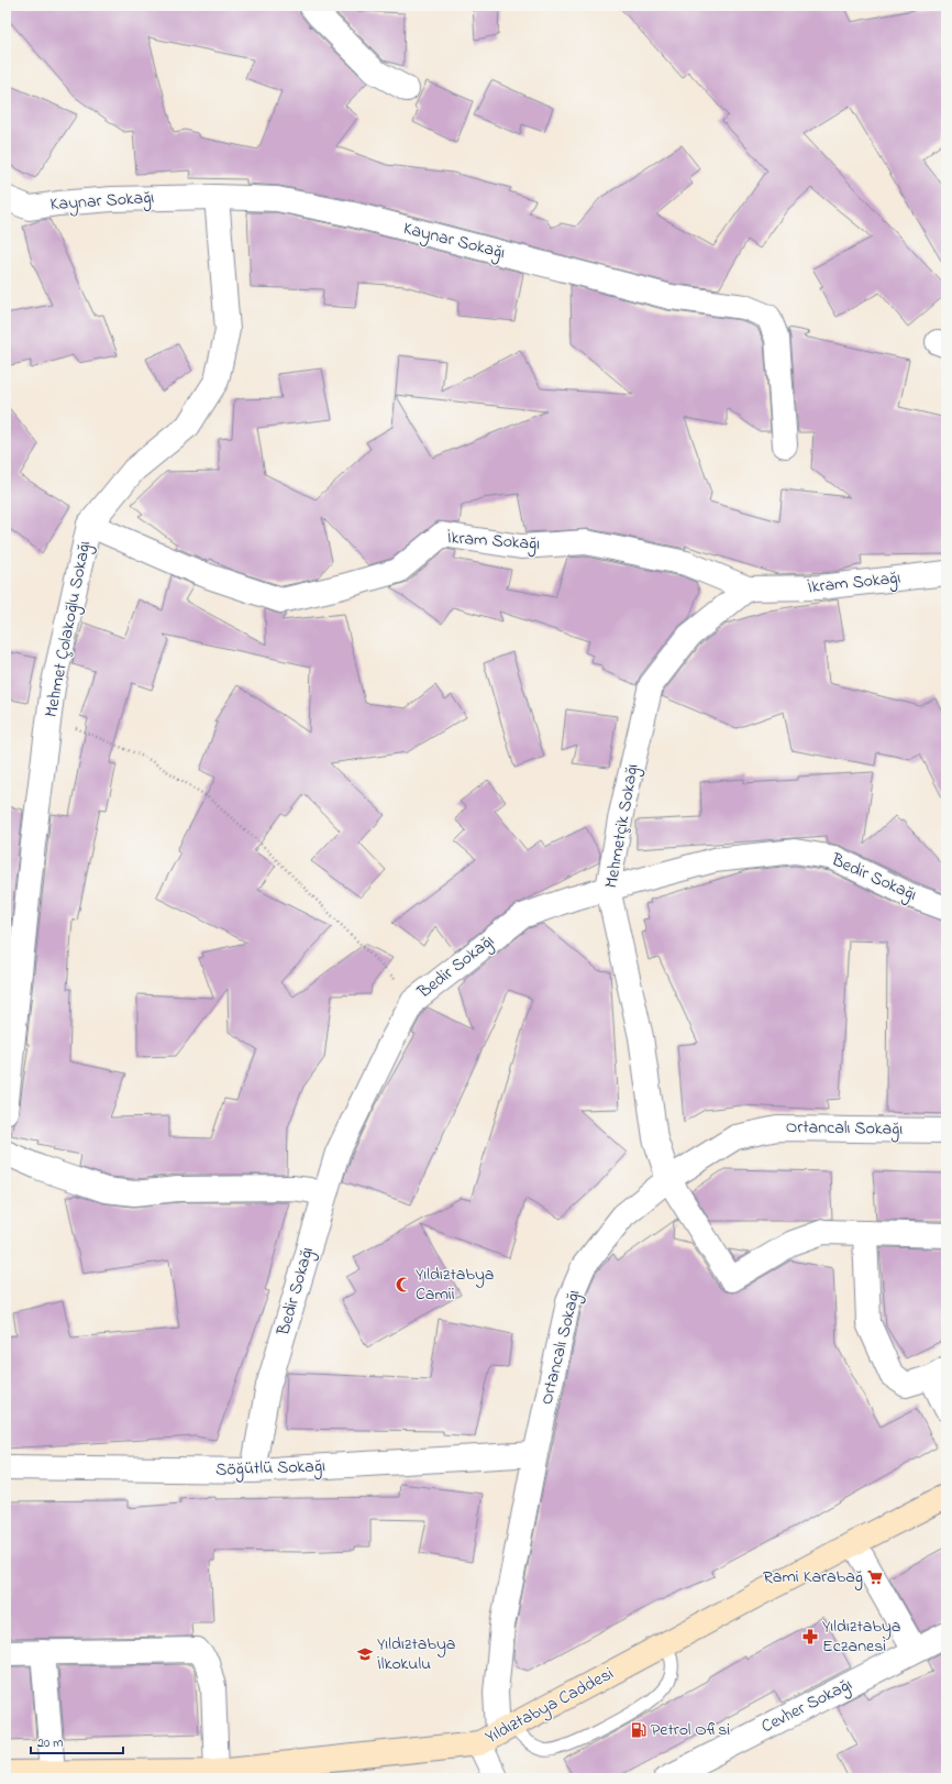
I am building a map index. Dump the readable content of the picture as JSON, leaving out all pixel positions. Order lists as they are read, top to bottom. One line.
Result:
{"streets":{"main road":["Yıldıztabya Caddesi"],"street":["Kaynar Sokağı","İkram Sokağı","Mehmet Çolakoğlu Sokağı","Mehmetçik Sokağı","Bedir Sokağı","Ortancalı Sokağı","Söğütlü Sokağı","Cevher Sokağı"]},"crossings":[["Kaynar Sokağı","Mehmet Çolakoğlu Sokağı"],["İkram Sokağı","Mehmet Çolakoğlu Sokağı"],["İkram Sokağı","Mehmetçik Sokağı"],["Mehmetçik Sokağı","Bedir Sokağı"],["Mehmetçik Sokağı","Ortancalı Sokağı"],["Bedir Sokağı","Söğütlü Sokağı"],["Ortancalı Sokağı","Söğütlü Sokağı"],["Ortancalı Sokağı","Yıldıztabya Caddesi"]],"places":{"mosque":["Yıldıztabya Camii"],"supermarket":["Rami Karabağ"],"pharmacy":["Yıldıztabya Eczanesi"],"school or university":["Yıldıztabya İlkokulu"],"fuel station":["Petrol Ofisi"]},"scale_bar":"20 m"}
